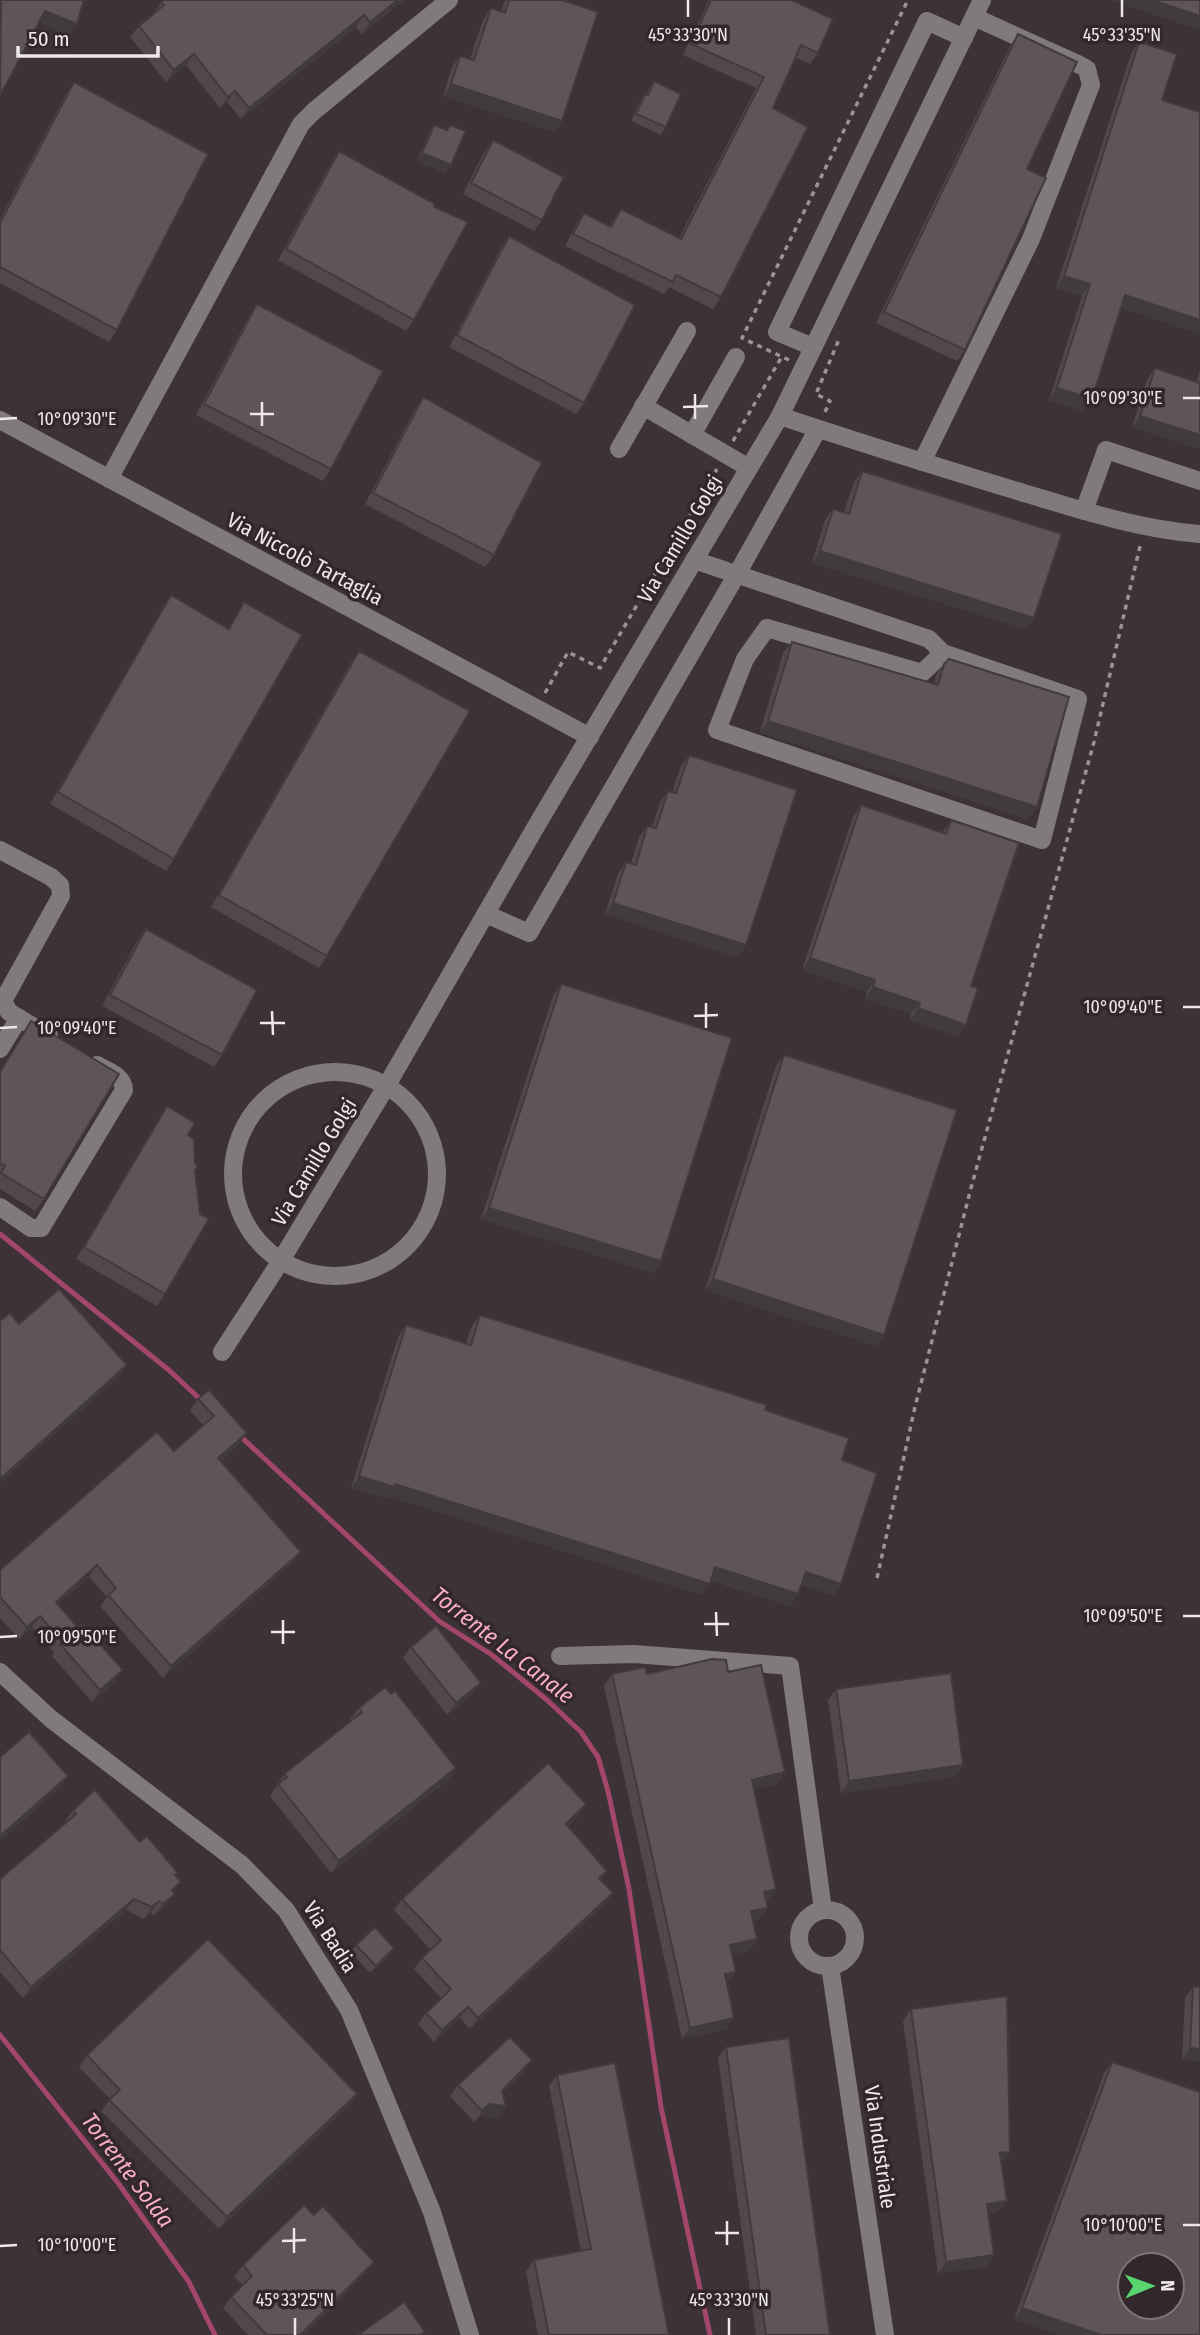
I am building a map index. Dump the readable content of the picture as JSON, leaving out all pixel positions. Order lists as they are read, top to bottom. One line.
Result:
{"streets":{"street":["Via Camillo Golgi","Via Niccolò Tartaglia","Via Badia","Via Industriale"]},"crossings":[["Via Camillo Golgi","Via Niccolò Tartaglia"]],"water":["Torrente La Canale","Torrente Solda"],"scale_bar":"50 m","north":"right","coordinates":["45°33'30\"N","45°33'35\"N","10°09'30\"E","10°09'40\"E","10°09'50\"E","10°10'00\"E","45°33'25\"N"]}
